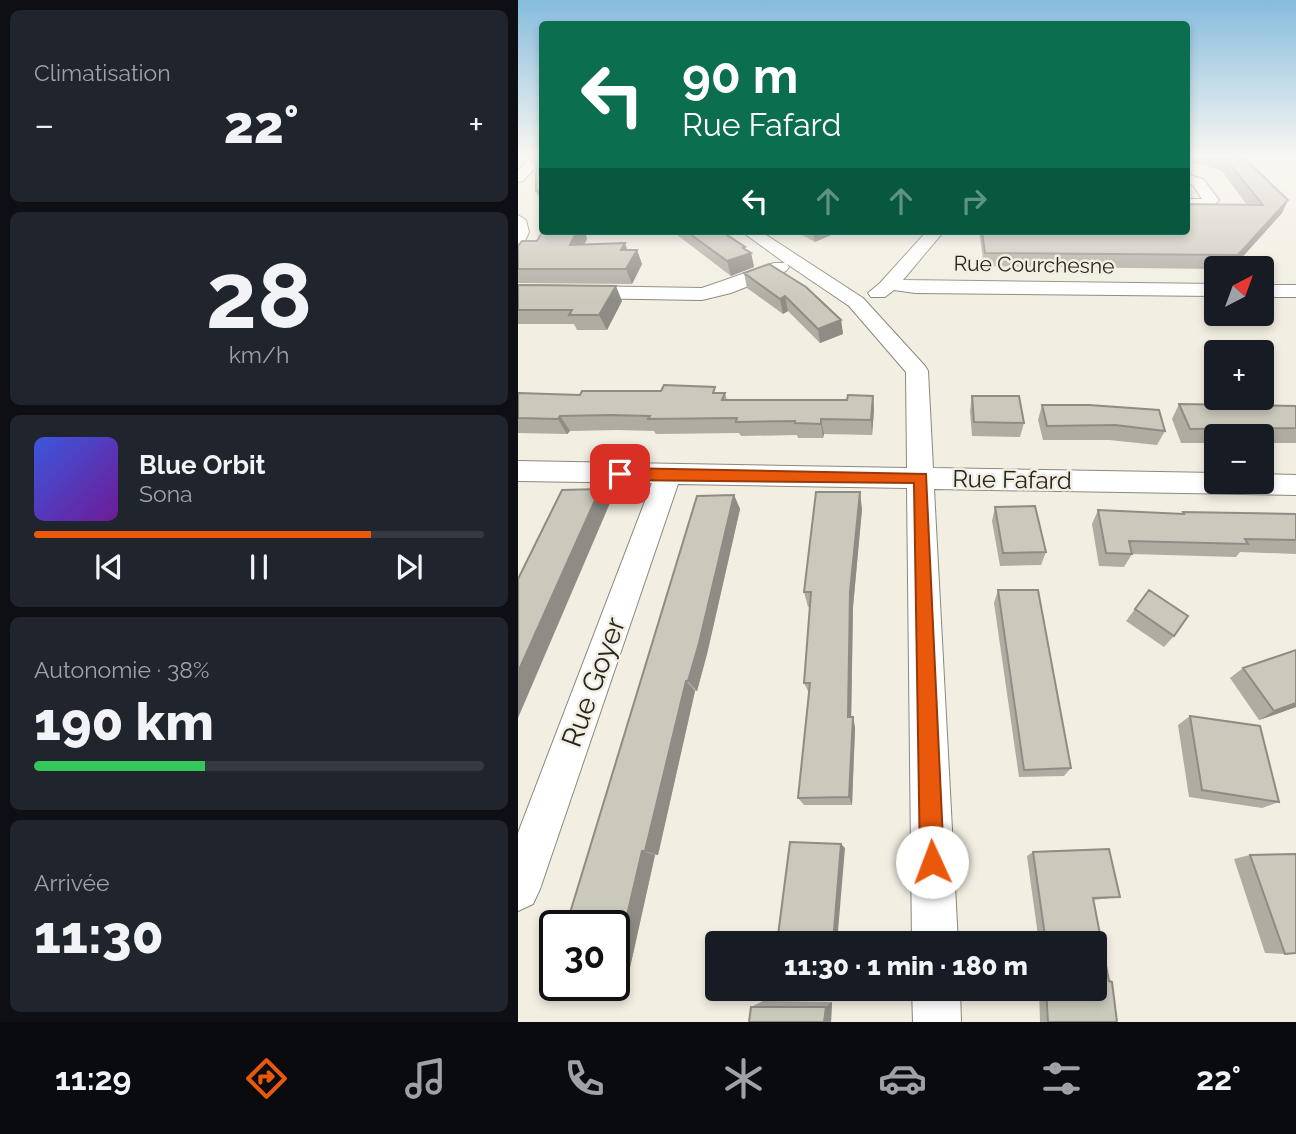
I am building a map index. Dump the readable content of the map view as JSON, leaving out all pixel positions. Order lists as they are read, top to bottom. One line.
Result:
{"streets":{"street":["Rue Courchesne","Rue Fafard","Rue Goyer"]},"crossings":[["Rue Fafard","Rue Goyer"]],"north":"top right","page":{"tile":["Climatisation",["28","km/h"],["Autonomie · 38%","190 km"],["Arrivée","11:30"]],"turn":["90 m","Rue Fafard"],"heat":["−","22°","+"],"map_buttons":["+","−"],"song":["Blue Orbit","Sona"],"limit":"30","trip":"11:30 · 1 min · 180 m","tabs":["11:29","22°"]}}
